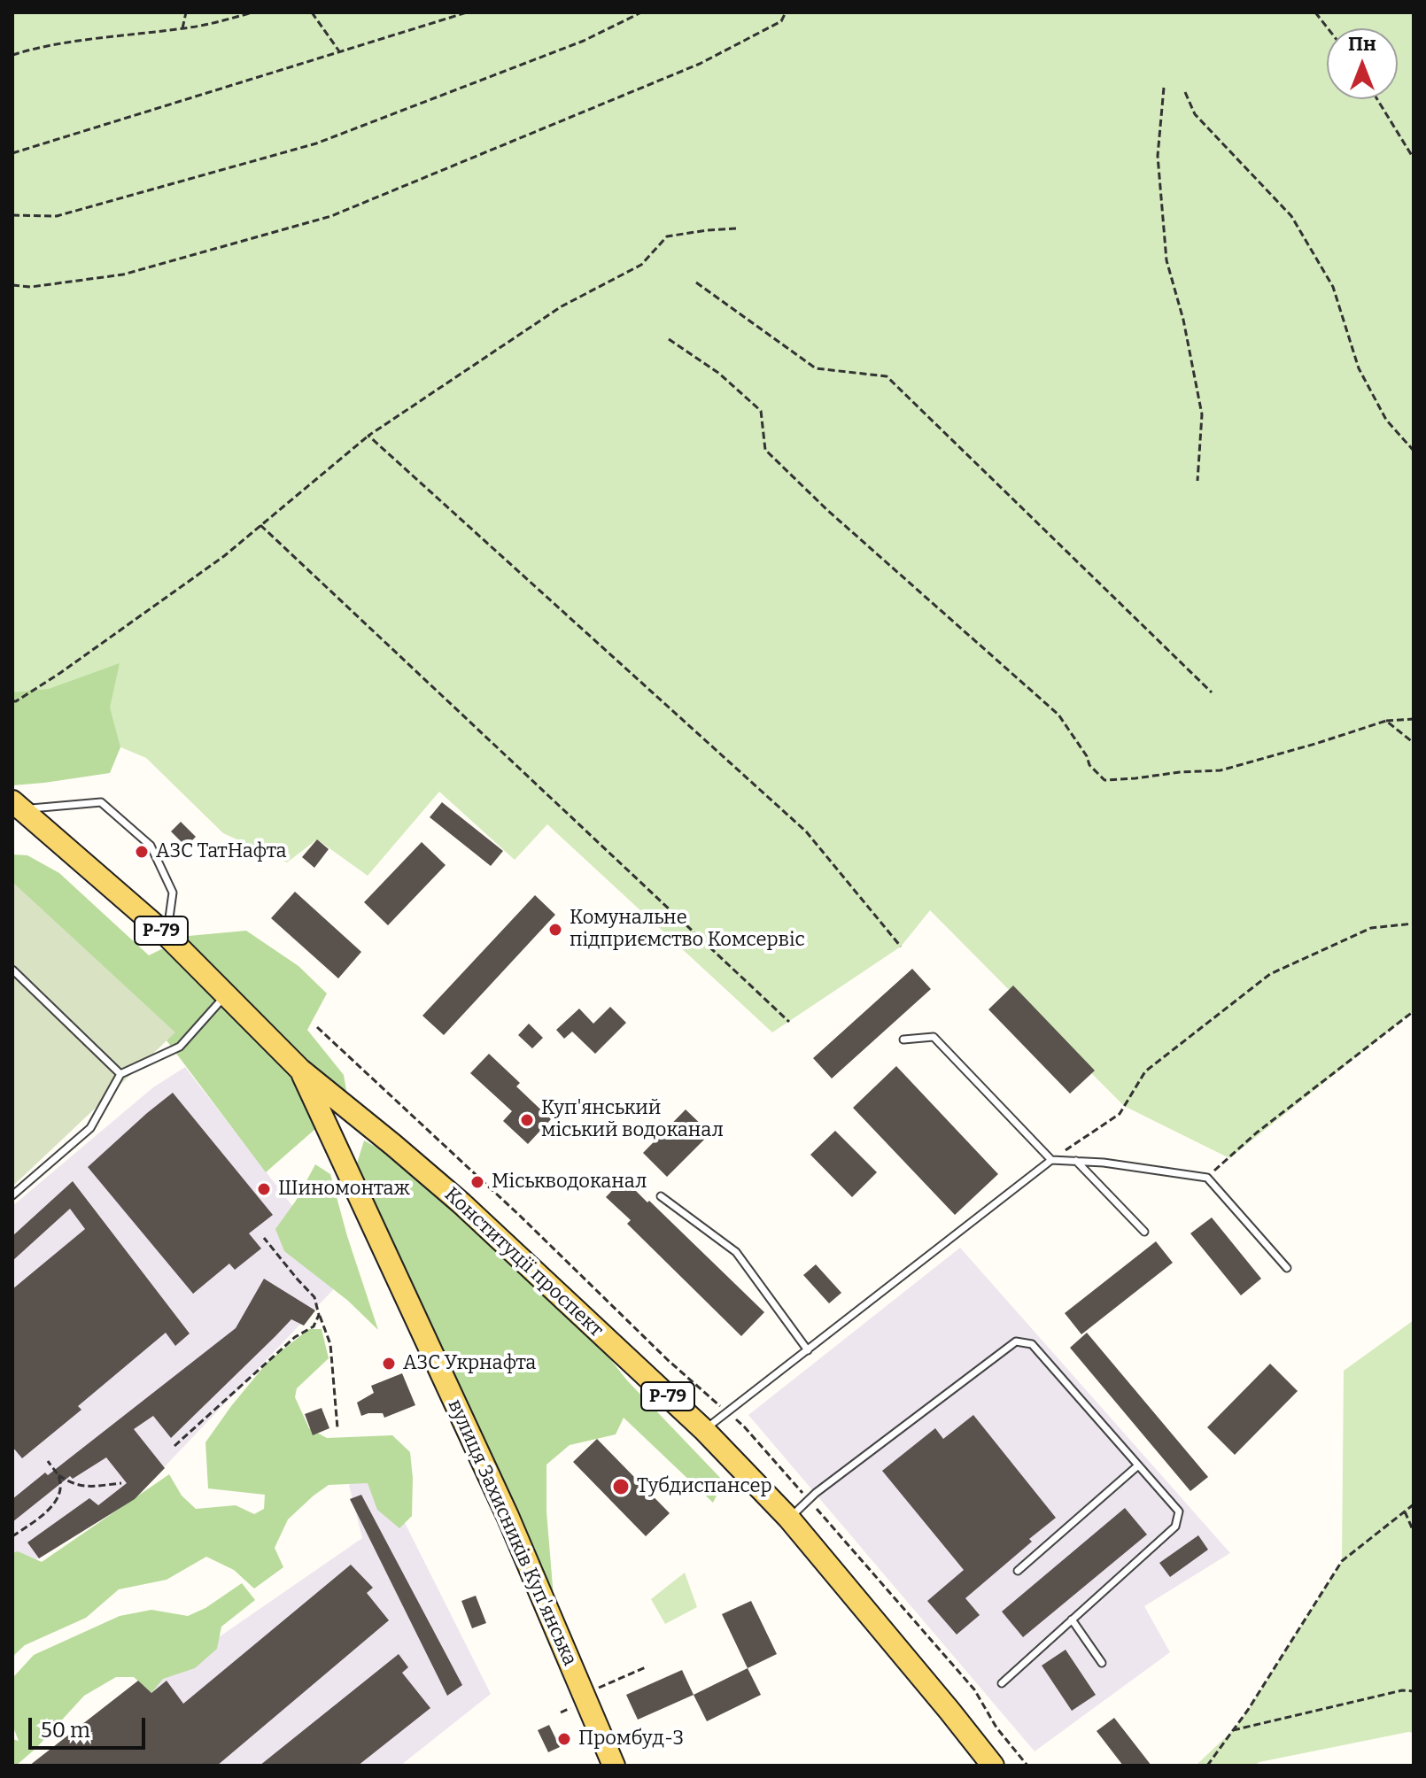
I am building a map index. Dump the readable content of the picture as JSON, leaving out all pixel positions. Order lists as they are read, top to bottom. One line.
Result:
{"streets":{"main road":["Р-79","Конституції проспект","вулиця Захисників Куп'янська"]},"crossings":[["Конституції проспект","вулиця Захисників Куп'янська"]],"places":["АЗС ТатНафта","Комунальне пiдприємство Комсервiс","Куп'янський міський водоканал","Міськводоканал","Шиномонтаж","АЗС Укрнафта","Тубдиспансер","Промбуд-3"],"scale_bar":"50 m","north":"top"}
